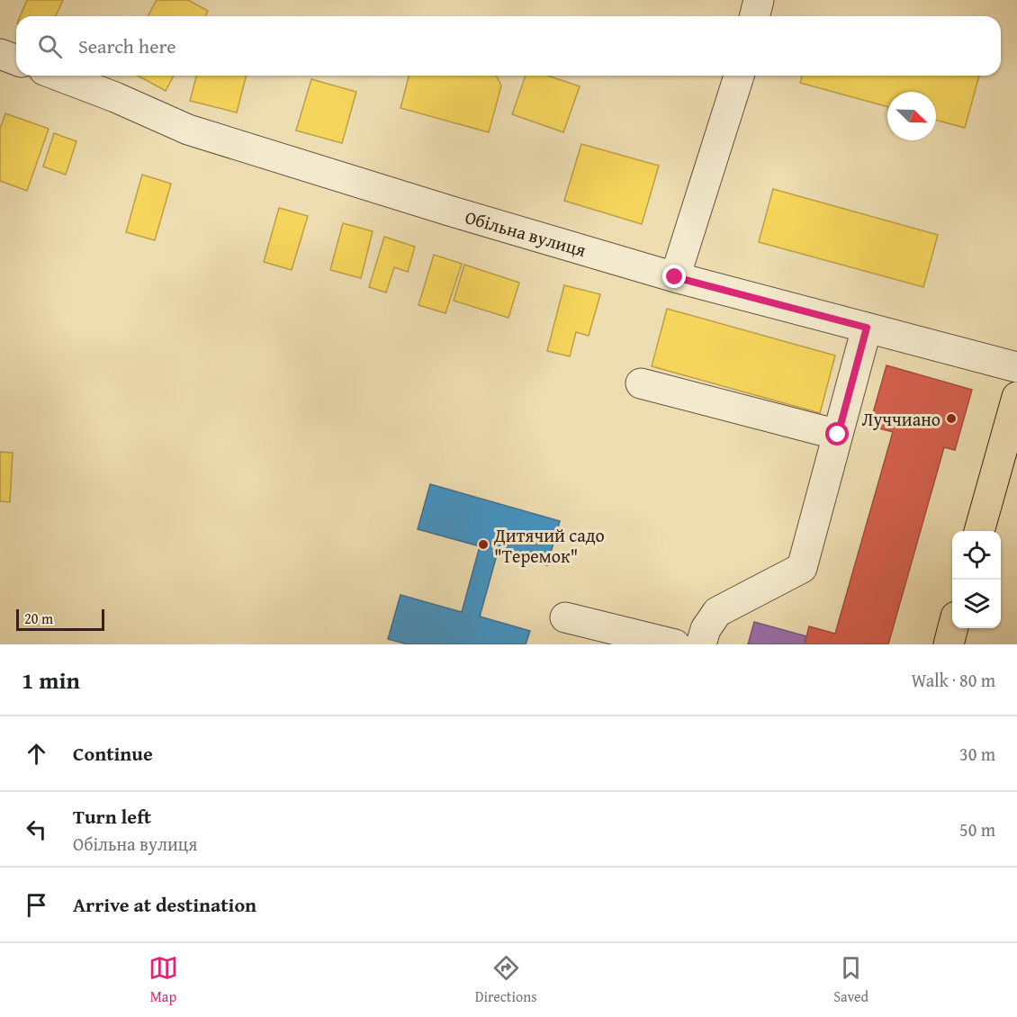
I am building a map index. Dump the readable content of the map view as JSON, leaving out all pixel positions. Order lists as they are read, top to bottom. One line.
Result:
{"streets":{"street":["Обільна вулиця"]},"places":["Луччиано","Дитячий садо \"Теремок\""],"scale_bar":"20 m","north":"bottom right","page":{"search":"Search here","scale":"20 m","heading":["1 min","Walk · 80 m"],"list":[["Continue","30 m"],["Turn left","Обільна вулиця","50 m"],"Arrive at destination"],"nav":["Map","Directions","Saved"]}}
